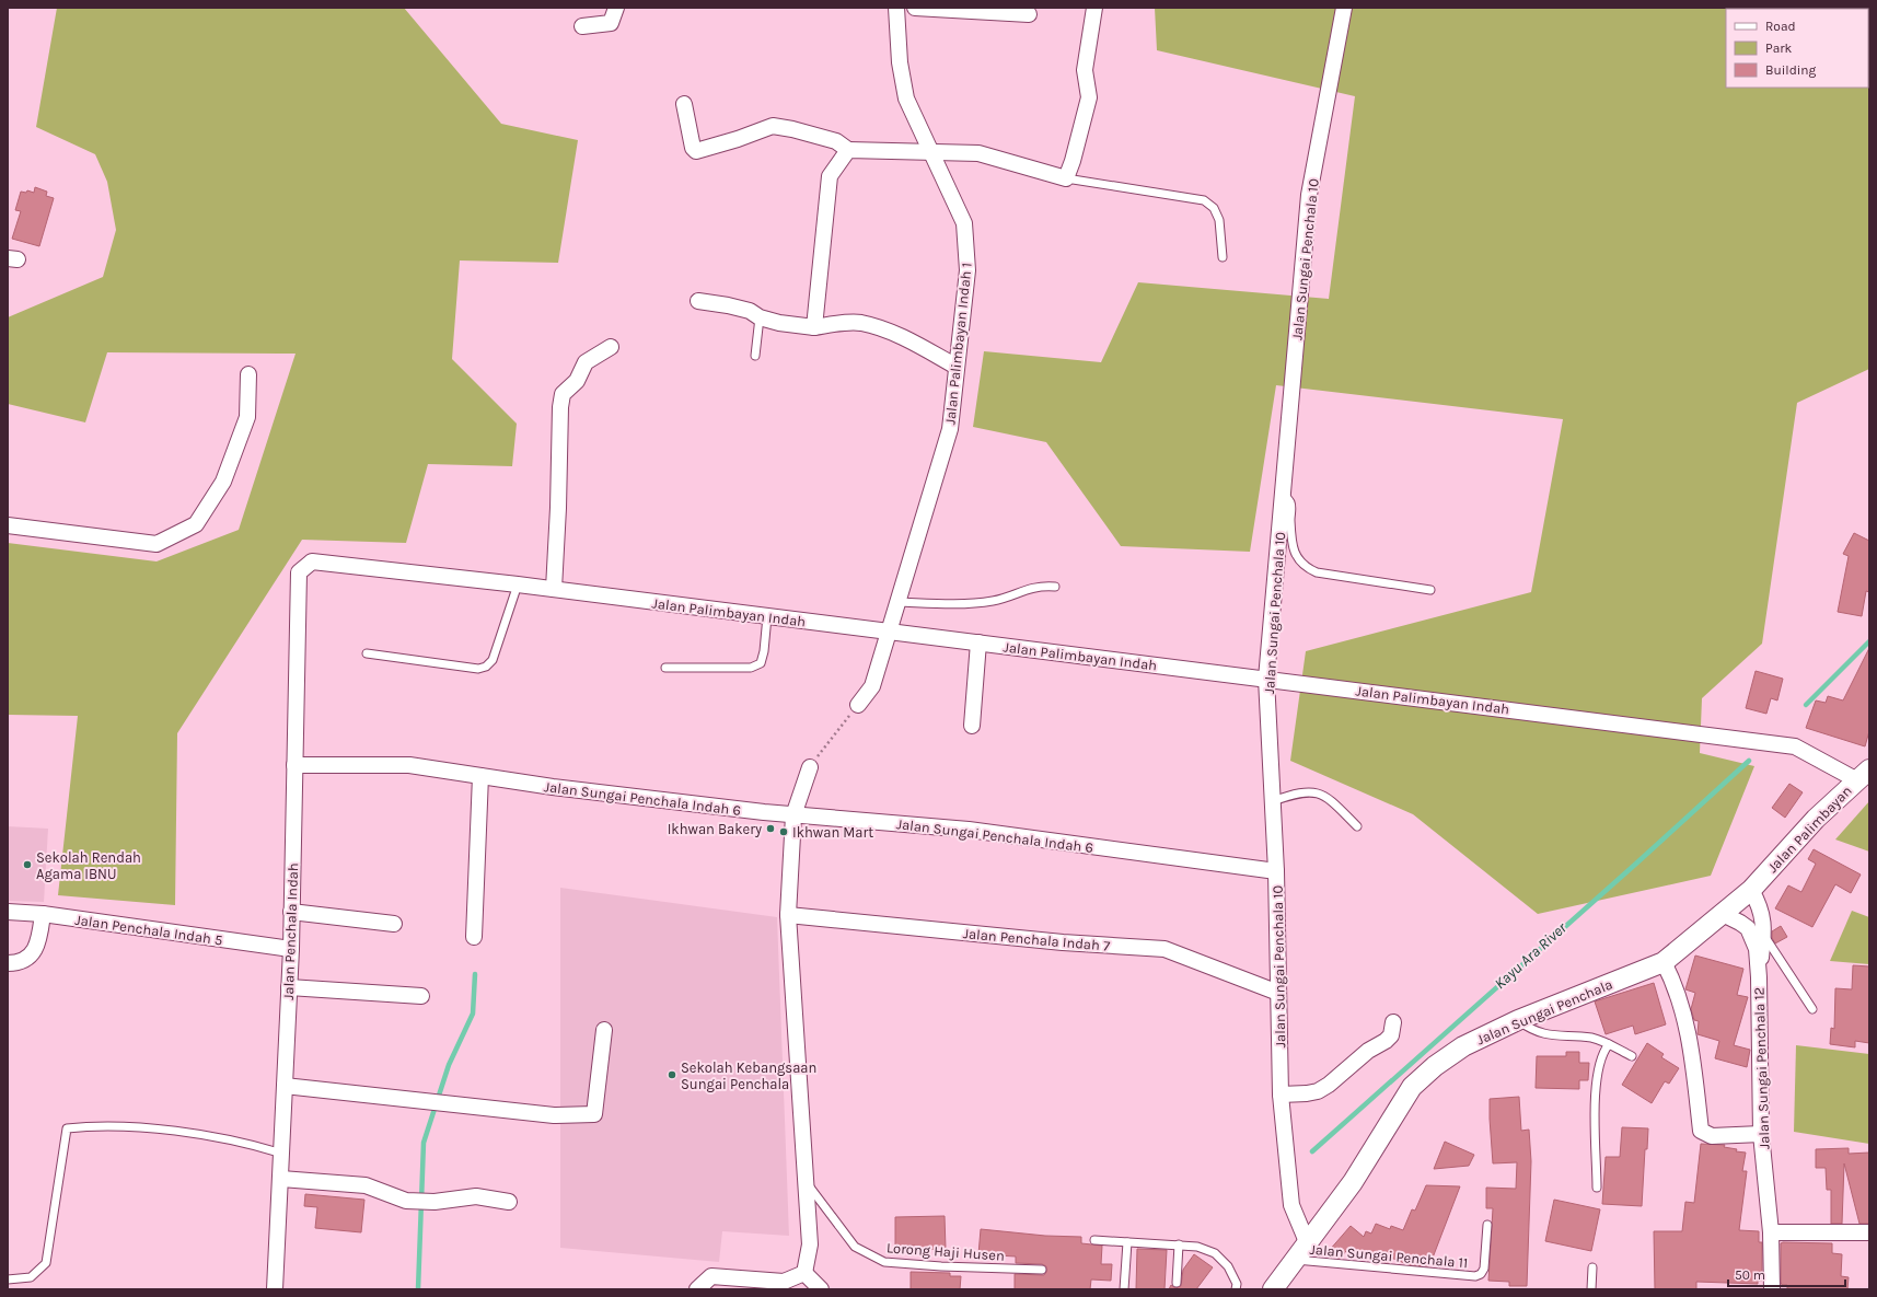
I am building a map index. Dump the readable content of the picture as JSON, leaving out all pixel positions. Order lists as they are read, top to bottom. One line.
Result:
{"streets":{"street":["Jalan Sungai Penchala 10","Jalan Palimbayan Indah 1","Jalan Palimbayan Indah","Jalan Sungai Penchala Indah 6","Jalan Palimbayan","Jalan Penchala Indah 5","Jalan Penchala Indah","Jalan Penchala Indah 7","Jalan Sungai Penchala","Jalan Sungai Penchala 12"],"lane":["Lorong Haji Husen","Jalan Sungai Penchala 11"]},"crossings":[["Jalan Sungai Penchala 10","Jalan Palimbayan Indah"],["Jalan Sungai Penchala 10","Jalan Sungai Penchala Indah 6"],["Jalan Sungai Penchala 10","Jalan Penchala Indah 7"],["Jalan Sungai Penchala 10","Jalan Sungai Penchala"],["Jalan Sungai Penchala 10","Jalan Sungai Penchala 11"],["Jalan Palimbayan Indah 1","Jalan Palimbayan Indah"],["Jalan Palimbayan Indah","Jalan Palimbayan"],["Jalan Palimbayan Indah","Jalan Penchala Indah"],["Jalan Sungai Penchala Indah 6","Jalan Penchala Indah"],["Jalan Palimbayan","Jalan Sungai Penchala"],["Jalan Palimbayan","Jalan Sungai Penchala 12"],["Jalan Penchala Indah 5","Jalan Penchala Indah"],["Jalan Sungai Penchala","Jalan Sungai Penchala 12"],["Jalan Sungai Penchala","Jalan Sungai Penchala 11"]],"water":["Kayu Ara River"],"places":["Ikhwan Bakery","Ikhwan Mart","Sekolah Rendah Agama IBNU","Sekolah Kebangsaan Sungai Penchala"],"legend":["Road","Park","Building"],"scale_bar":"50 m"}
